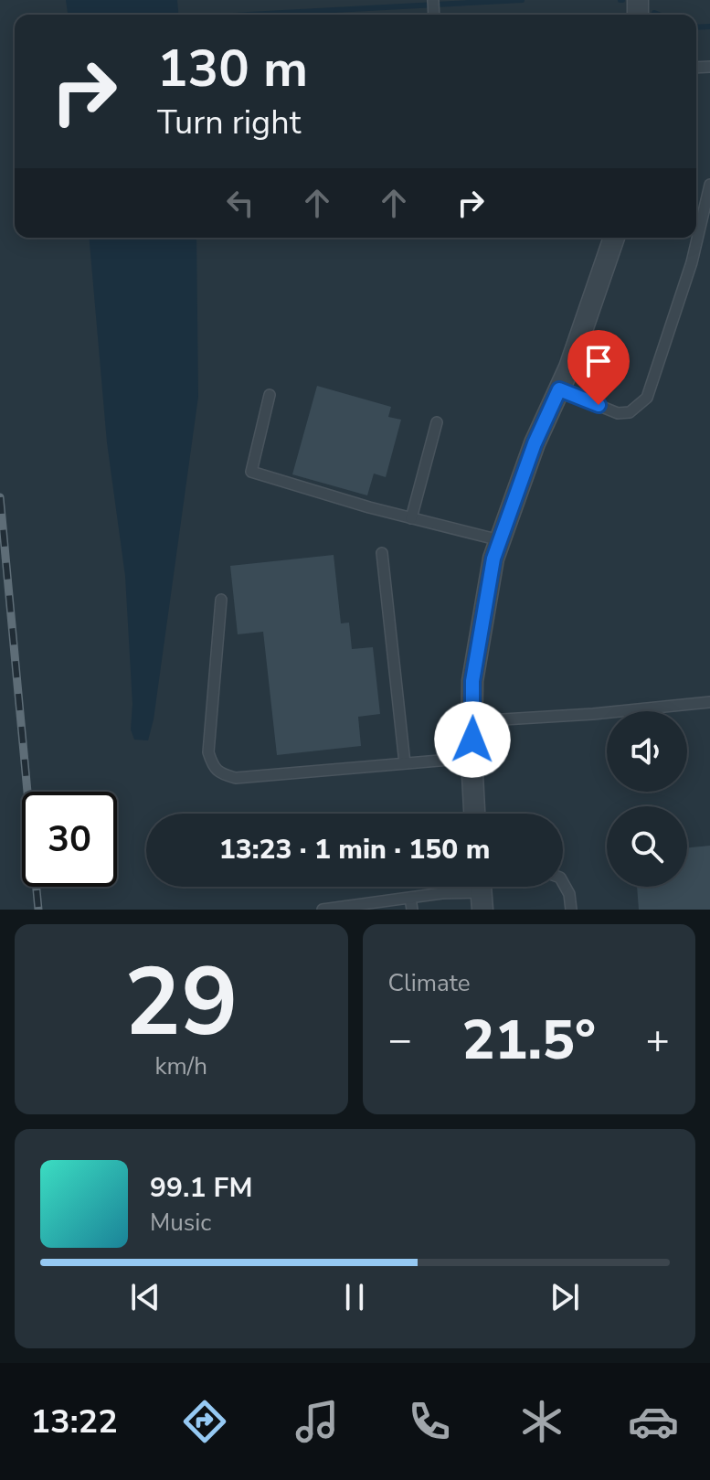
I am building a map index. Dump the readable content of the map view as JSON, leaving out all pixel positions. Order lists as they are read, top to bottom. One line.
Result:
{"page":{"turn":["130 m","Turn right"],"limit":"30","trip":"13:23 · 1 min · 150 m","tile":[["29","km/h"],"Climate"],"heat":["−","21.5°","+"],"song":["99.1 FM","Music"],"tabs":"13:22"}}
